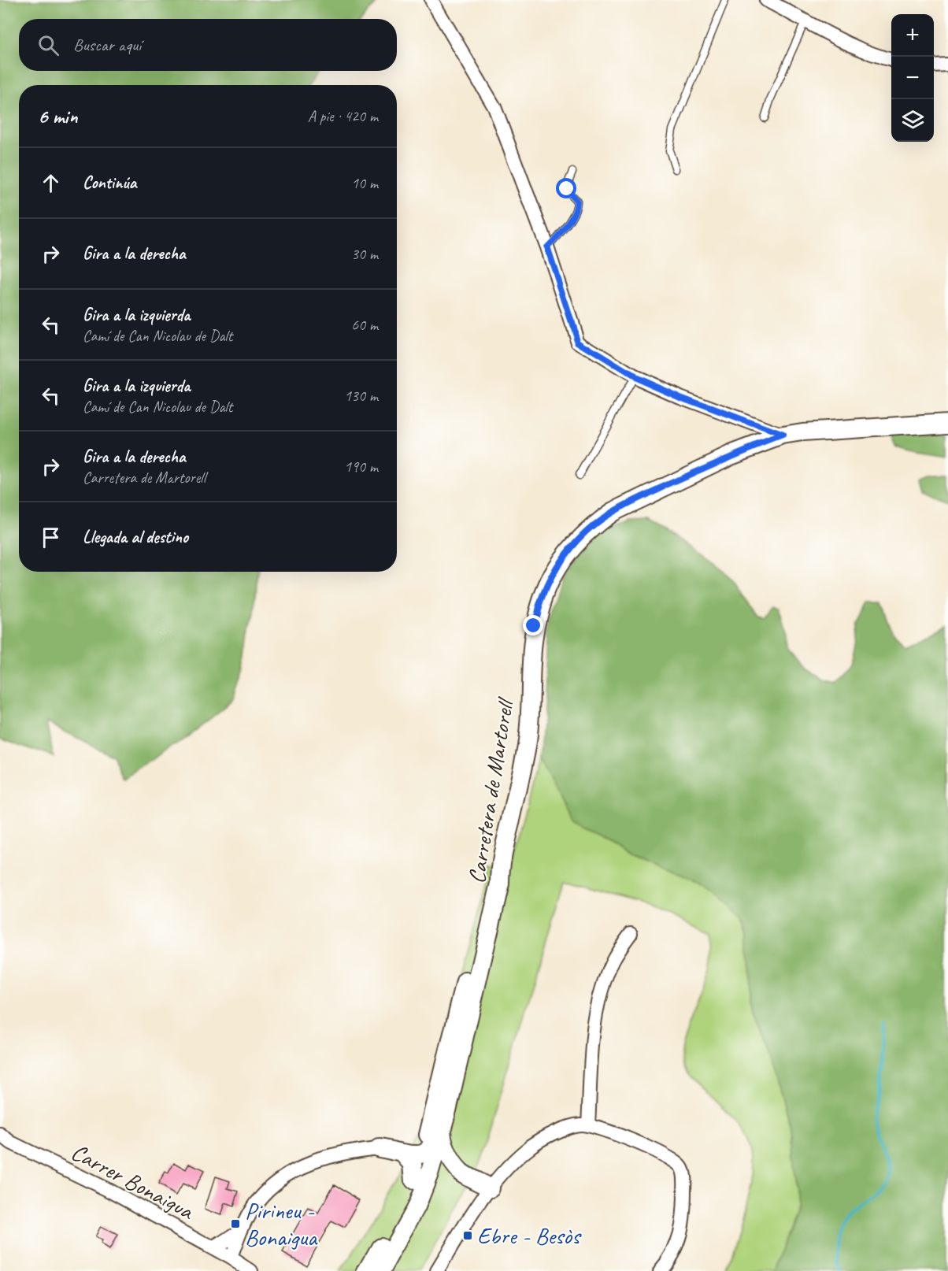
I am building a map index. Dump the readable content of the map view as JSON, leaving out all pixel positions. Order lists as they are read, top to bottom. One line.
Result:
{"streets":{"main road":["Carretera de Martorell"],"street":["Carrer Bonaigua"]},"places":{"transit":["Pirineu - Bonaigua","Ebre - Besòs"]},"page":{"map_buttons":["+","−"],"search":"Buscar aquí","heading":["6 min","A pie · 420 m"],"list":[["Continúa","10 m"],["Gira a la derecha","30 m"],["Gira a la izquierda","Camí de Can Nicolau de Dalt","60 m"],["Gira a la izquierda","Camí de Can Nicolau de Dalt","130 m"],["Gira a la derecha","Carretera de Martorell","190 m"],"Llegada al destino"]}}
